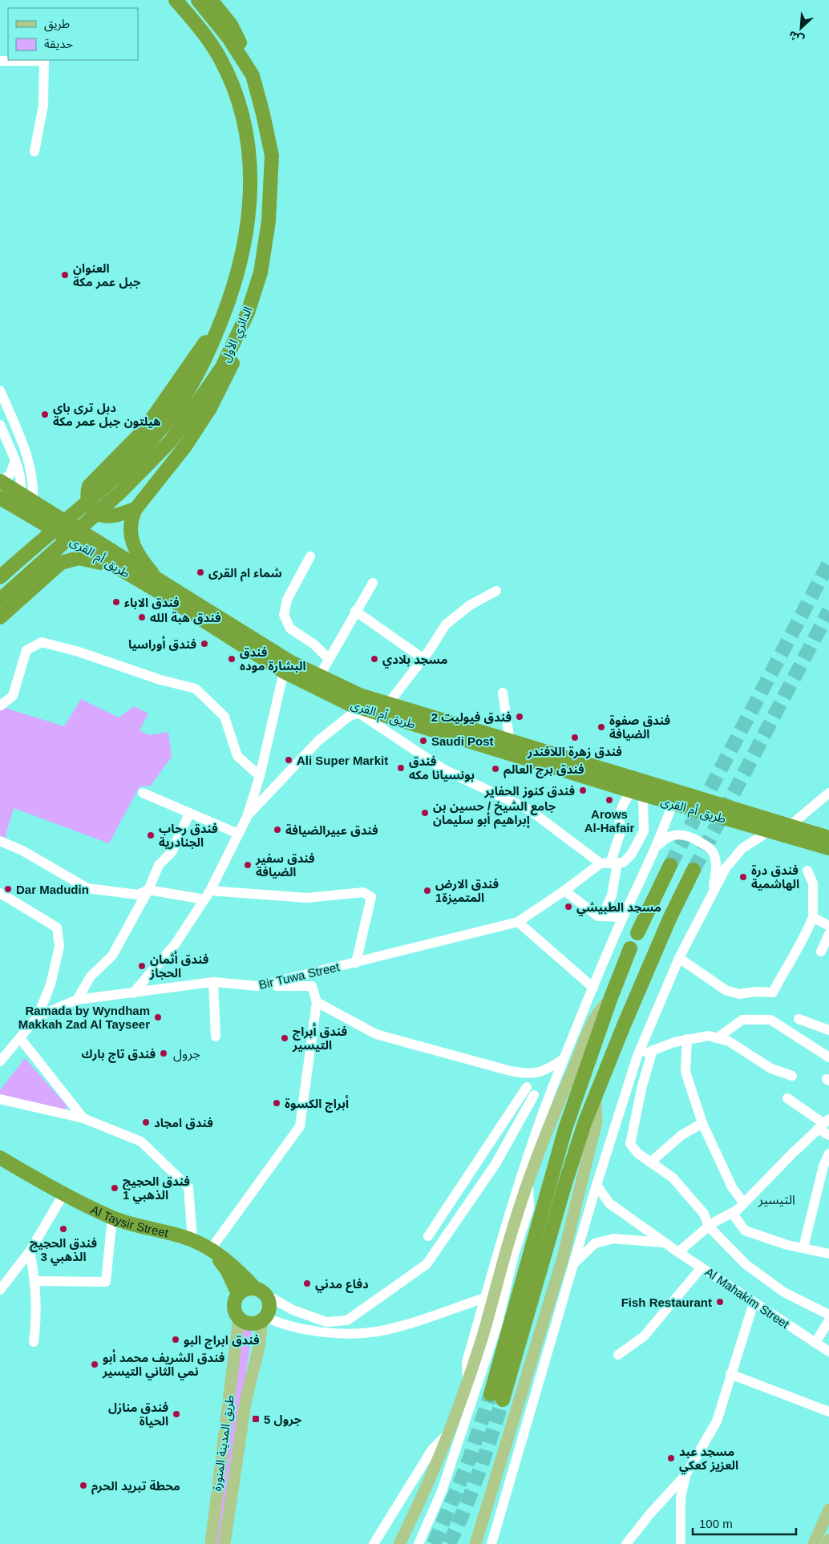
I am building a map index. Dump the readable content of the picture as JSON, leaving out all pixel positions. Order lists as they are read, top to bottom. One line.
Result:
{"streets":{"highway":["الدائري الأول","طريق أم القرى","Al Taysir Street"],"main road":["طريق المدينة المنورة"],"street":["Bir Tuwa Street","Al Mahakim Street"]},"crossings":[["طريق أم القرى","Bir Tuwa Street"],["Al Taysir Street","طريق المدينة المنورة"]],"districts":["جرول","التيسير"],"places":{"other":["العنوان جبل عمر مكة","دبل ترى باي هيلتون جبل عمر مكة","شماء ام القرى","فندق الاباء","فندق هبة الله","فندق أوراسيا","فندق البشارة موده","مسجد بلادي","فندق فيوليت 2","فندق صفوة الضيافة","فندق زهرة اللافندر","Saudi Post","Ali Super Markit","فندق بونسيانا مكه","فندق برج العالم","فندق كنوز الحفاير","Arows Al-Hafair","جامع الشيخ / حسين بن إبراهيم أبو سليمان","فندق عبيرالضيافة","فندق رحاب الجنادرية","فندق سفير الضيافة","فندق درة الهاشمية","Dar Madudin","فندق الارض المتميزة1","مسجد الطبيشي","فندق أثمان الحجاز","Ramada by Wyndham Makkah Zad Al Tayseer","فندق أبراج التيسير","فندق تاج بارك","أبراج الكسوة","فندق امجاد","فندق الحجيج الذهبي 1","فندق الحجيج الذهبي 3","دفاع مدني","Fish Restaurant","فندق ابراج البو","فندق الشريف محمد أبو نمي الثاني التيسير","فندق منازل الحياة","مسجد عبد العزيز كعكي","محطة تبريد الحرم"],"transit":["جرول 5"]},"legend":["طريق","حديقة"],"scale_bar":"100 m","north":"bottom left"}
